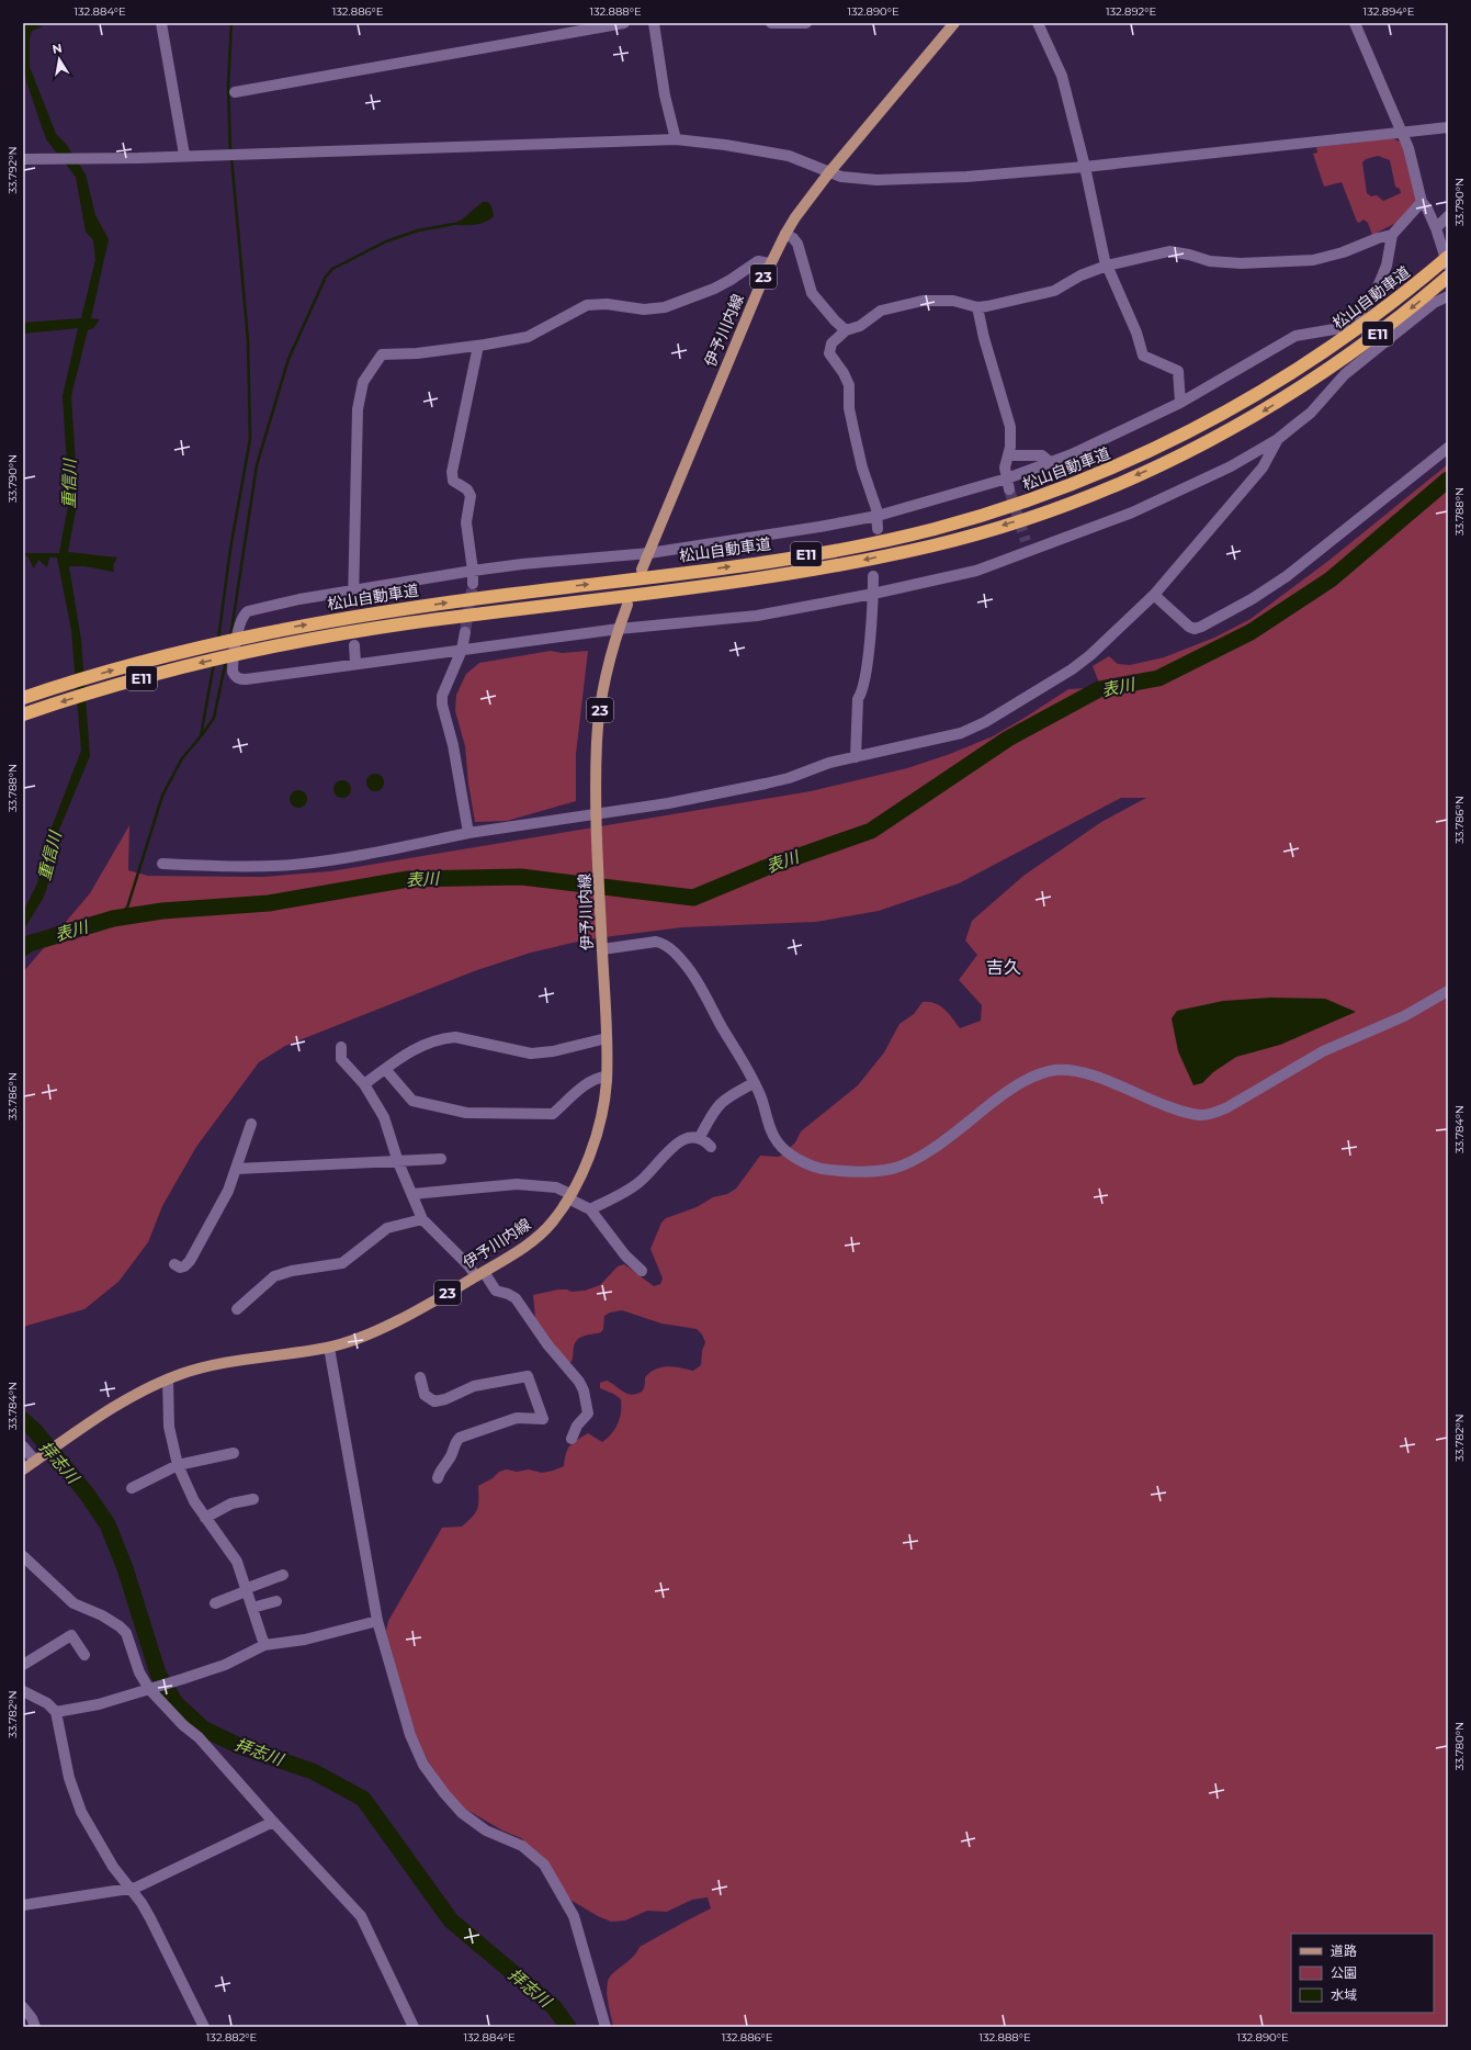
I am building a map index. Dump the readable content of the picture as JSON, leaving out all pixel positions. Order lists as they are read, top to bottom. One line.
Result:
{"streets":{"highway":["松山自動車道","E11"],"main road":["23","伊予川内線"]},"districts":["吉久"],"water":["重信川","表川","拝志川"],"legend":["道路","公園","水域"],"north":"top","coordinates":["132.884°E","132.886°E","132.888°E","132.890°E","132.892°E","132.894°E","33.792°N","33.790°N","33.788°N","33.786°N","33.784°N","33.782°N","33.780°N","132.882°E"]}
